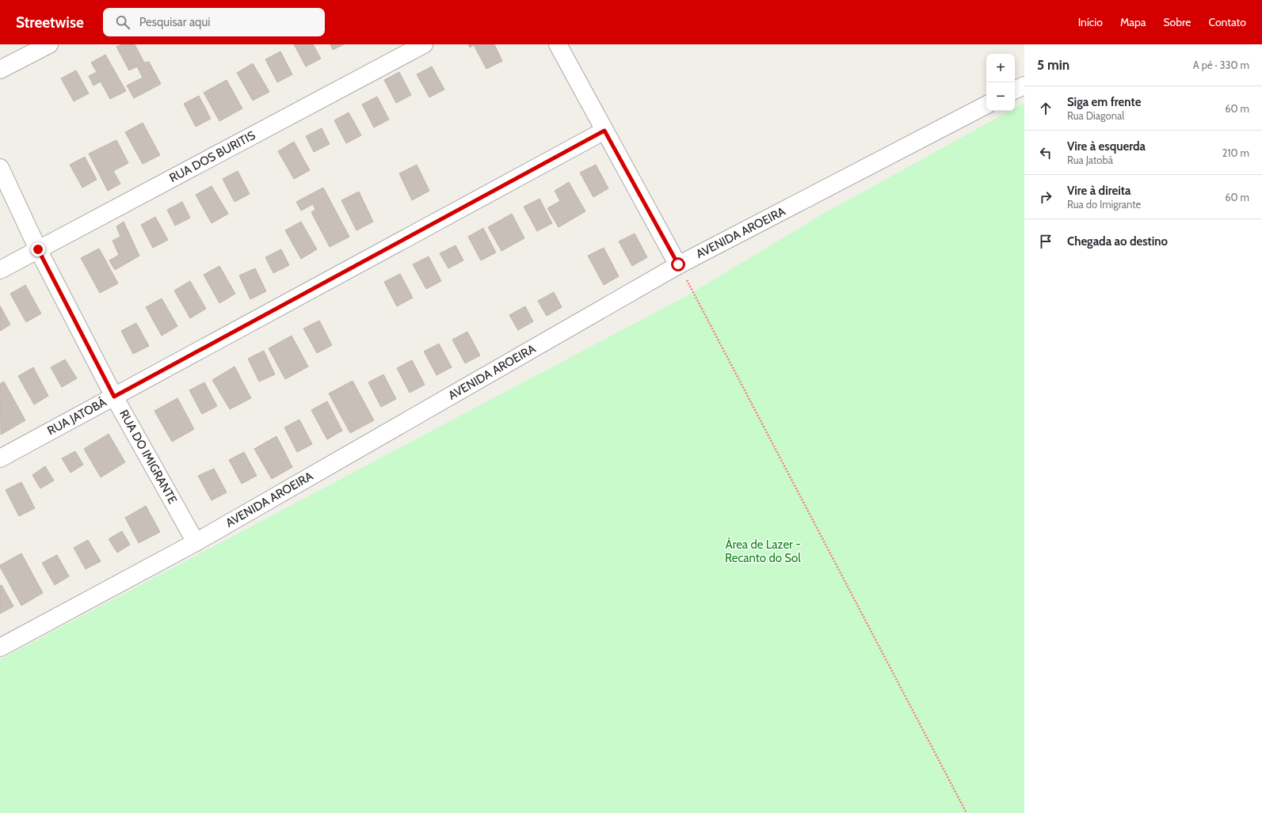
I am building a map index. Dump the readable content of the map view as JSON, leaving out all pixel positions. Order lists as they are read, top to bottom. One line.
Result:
{"streets":{"street":["RUA DOS BURITIS","AVENIDA AROEIRA","RUA JATOBÁ","RUA DO IMIGRANTE"]},"crossings":[["RUA DOS BURITIS","RUA DO IMIGRANTE"],["AVENIDA AROEIRA","RUA DO IMIGRANTE"],["RUA JATOBÁ","RUA DO IMIGRANTE"]],"parks":["Área de Lazer - Recanto do Sol"],"page":{"header":"Streetwise","search":"Pesquisar aqui","nav":["Início","Mapa","Sobre","Contato"],"heading":["5 min","A pé · 330 m"],"map_buttons":["+","−"],"list":[["Siga em frente","Rua Diagonal","60 m"],["Vire à esquerda","Rua Jatobá","210 m"],["Vire à direita","Rua do Imigrante","60 m"],"Chegada ao destino"]}}
